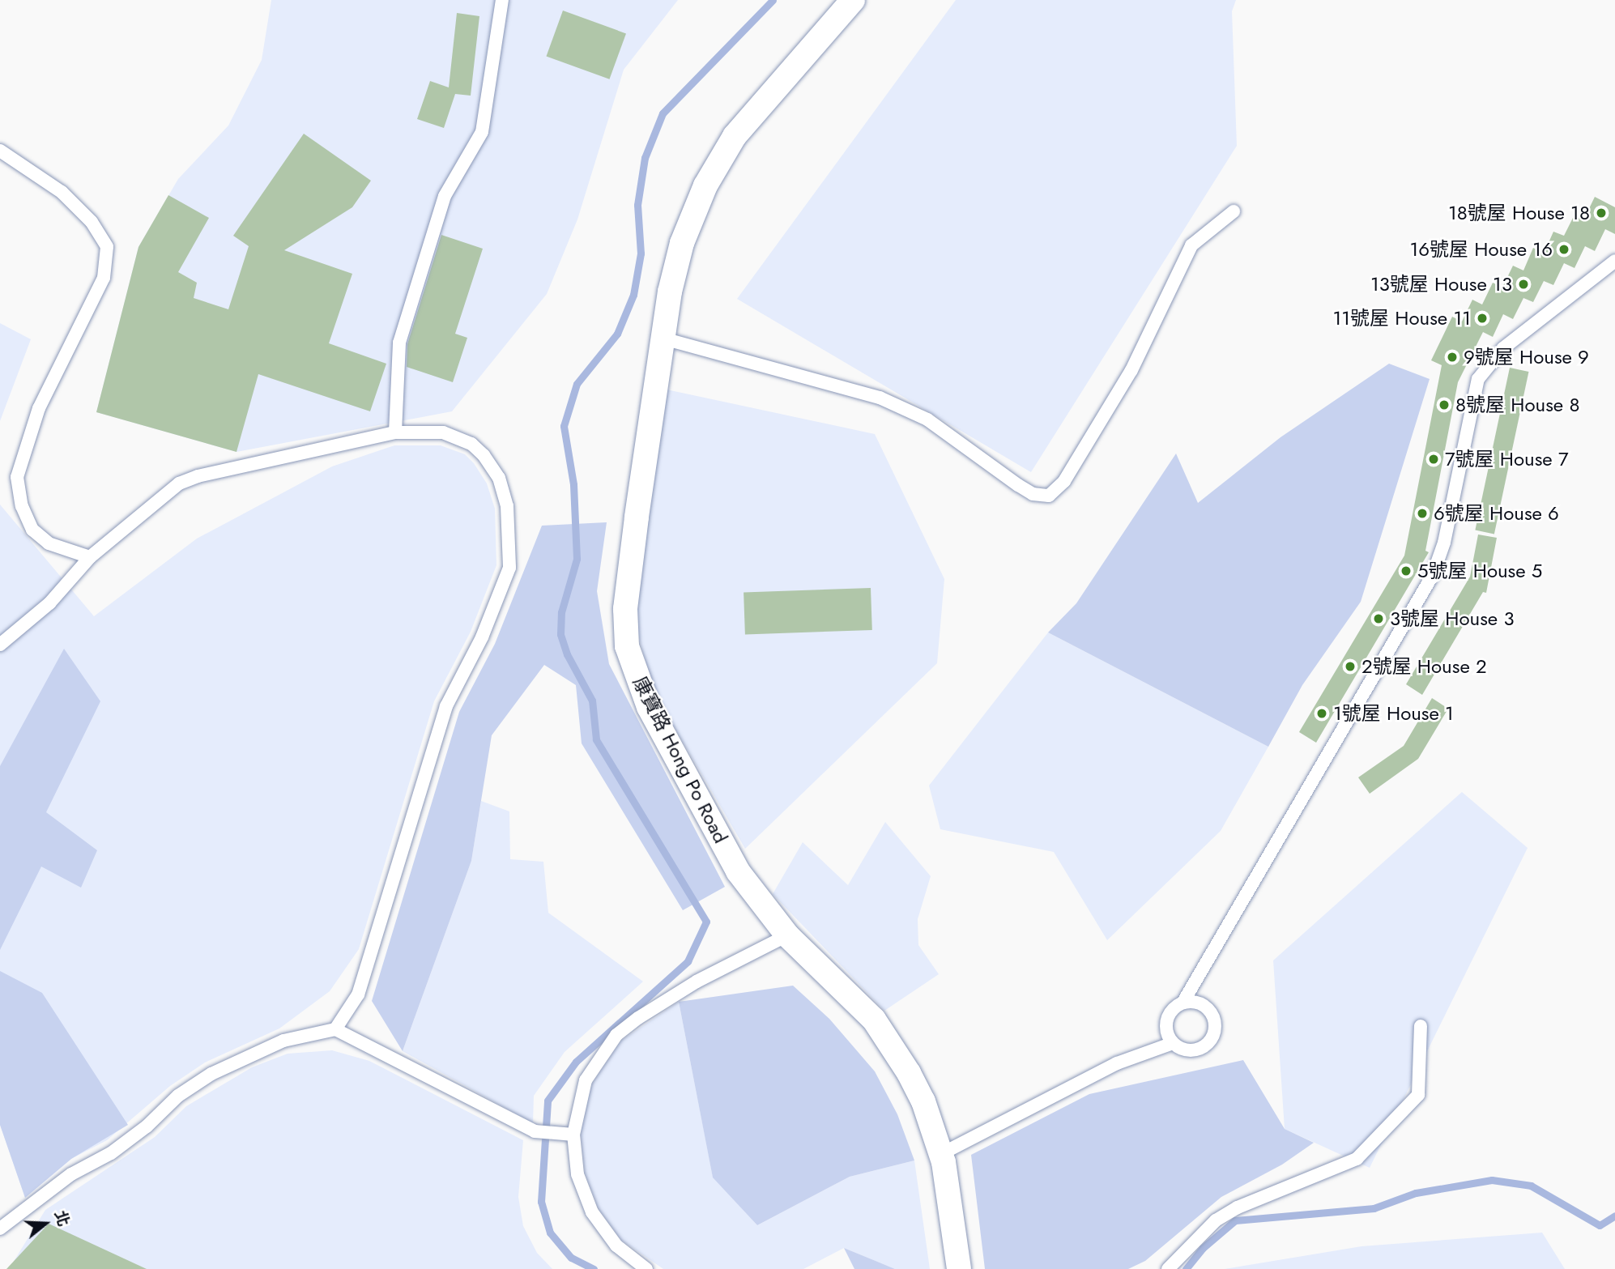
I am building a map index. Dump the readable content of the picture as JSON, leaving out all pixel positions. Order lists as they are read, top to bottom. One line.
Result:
{"streets":{"street":["康寶路 Hong Po Road"]},"places":["18號屋 House 18","16號屋 House 16","13號屋 House 13","11號屋 House 11","9號屋 House 9","8號屋 House 8","7號屋 House 7","6號屋 House 6","5號屋 House 5","3號屋 House 3","2號屋 House 2","1號屋 House 1"],"north":"right"}
